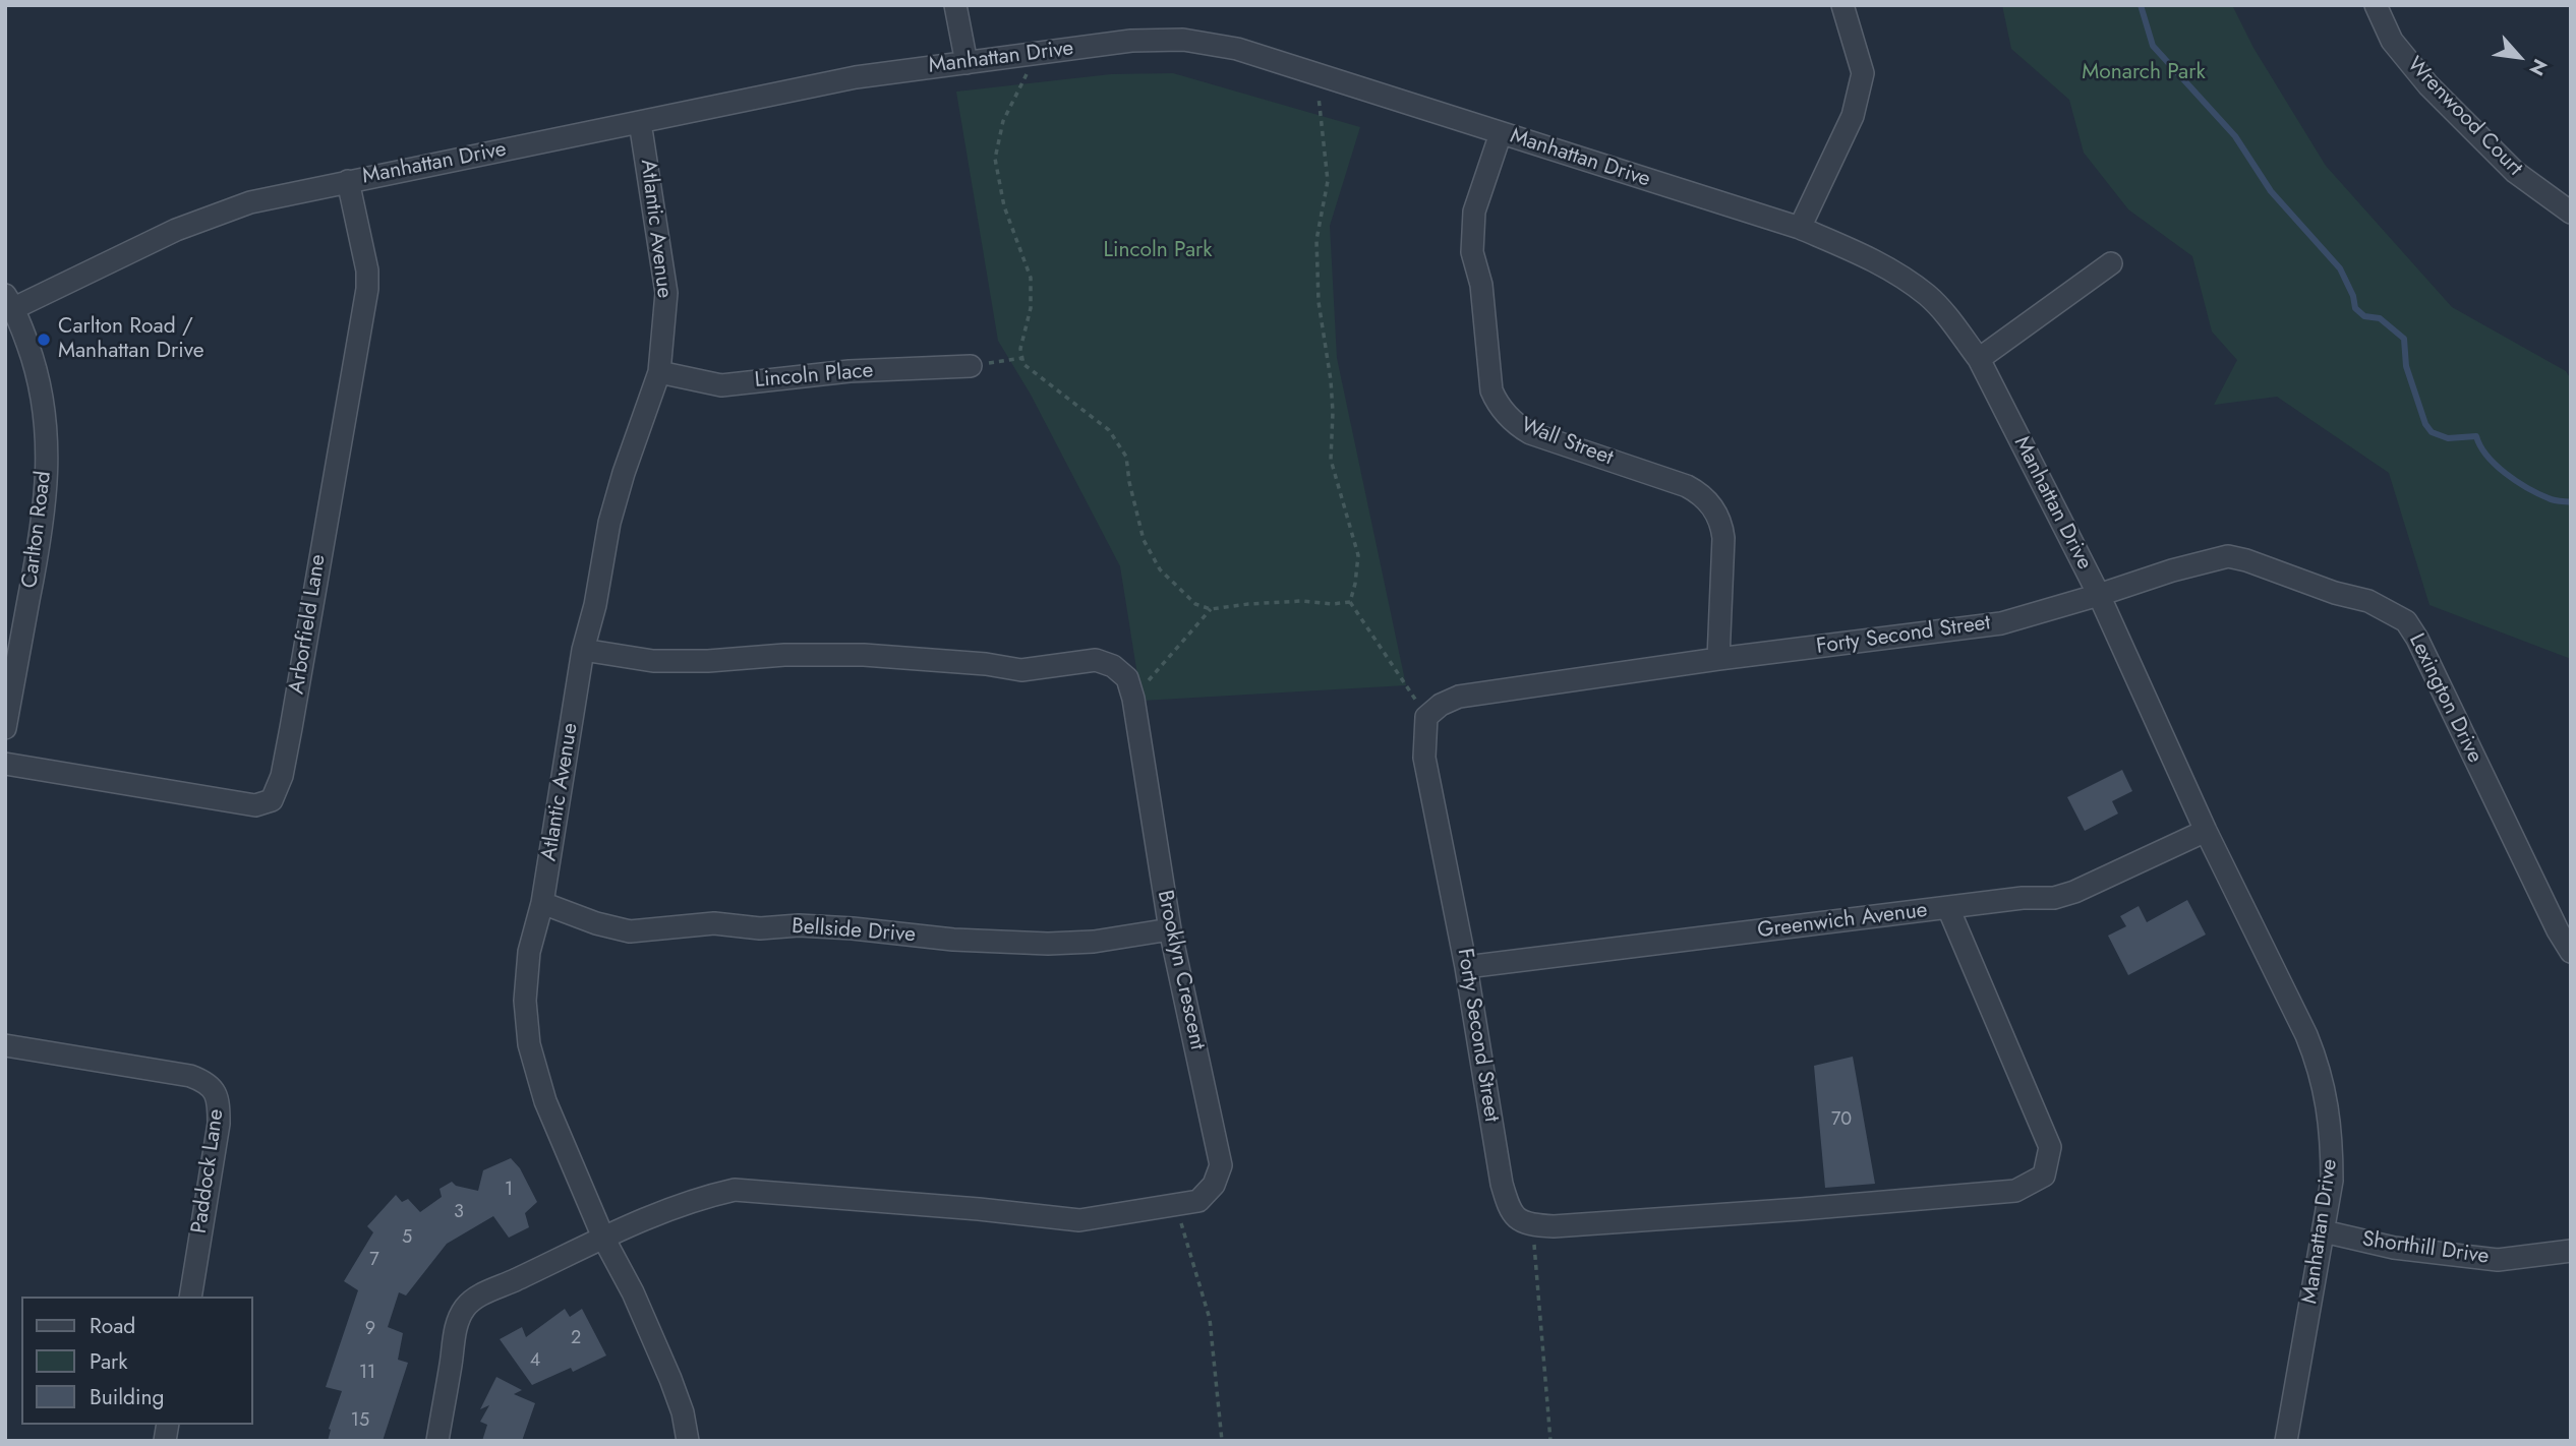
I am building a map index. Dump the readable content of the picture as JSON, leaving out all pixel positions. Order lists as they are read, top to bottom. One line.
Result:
{"streets":{"street":["Manhattan Drive","Wrenwood Court","Atlantic Avenue","Lincoln Place","Wall Street","Carlton Road","Arborfield Lane","Forty Second Street","Lexington Drive","Greenwich Avenue","Bellside Drive","Brooklyn Crescent","Paddock Lane","Shorthill Drive"]},"crossings":[["Manhattan Drive","Atlantic Avenue"],["Manhattan Drive","Wall Street"],["Manhattan Drive","Carlton Road"],["Manhattan Drive","Arborfield Lane"],["Manhattan Drive","Forty Second Street"],["Manhattan Drive","Lexington Drive"],["Manhattan Drive","Greenwich Avenue"],["Manhattan Drive","Shorthill Drive"],["Atlantic Avenue","Lincoln Place"],["Atlantic Avenue","Bellside Drive"],["Atlantic Avenue","Brooklyn Crescent"],["Wall Street","Forty Second Street"],["Forty Second Street","Lexington Drive"],["Forty Second Street","Greenwich Avenue"],["Bellside Drive","Brooklyn Crescent"]],"parks":["Monarch Park","Lincoln Park"],"places":["Carlton Road / Manhattan Drive"],"house_numbers":["70","1","3","5","7","9","2","4","11","15"],"legend":["Road","Park","Building"],"north":"bottom right"}
